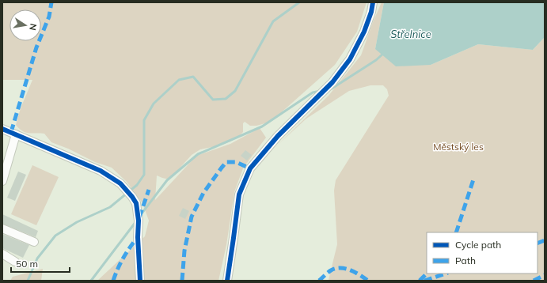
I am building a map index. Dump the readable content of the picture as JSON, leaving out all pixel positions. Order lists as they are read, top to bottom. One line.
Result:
{"water":["Střelnice"],"parks":["Městský les"],"legend":["Cycle path","Path"],"scale_bar":"50 m","north":"right"}
